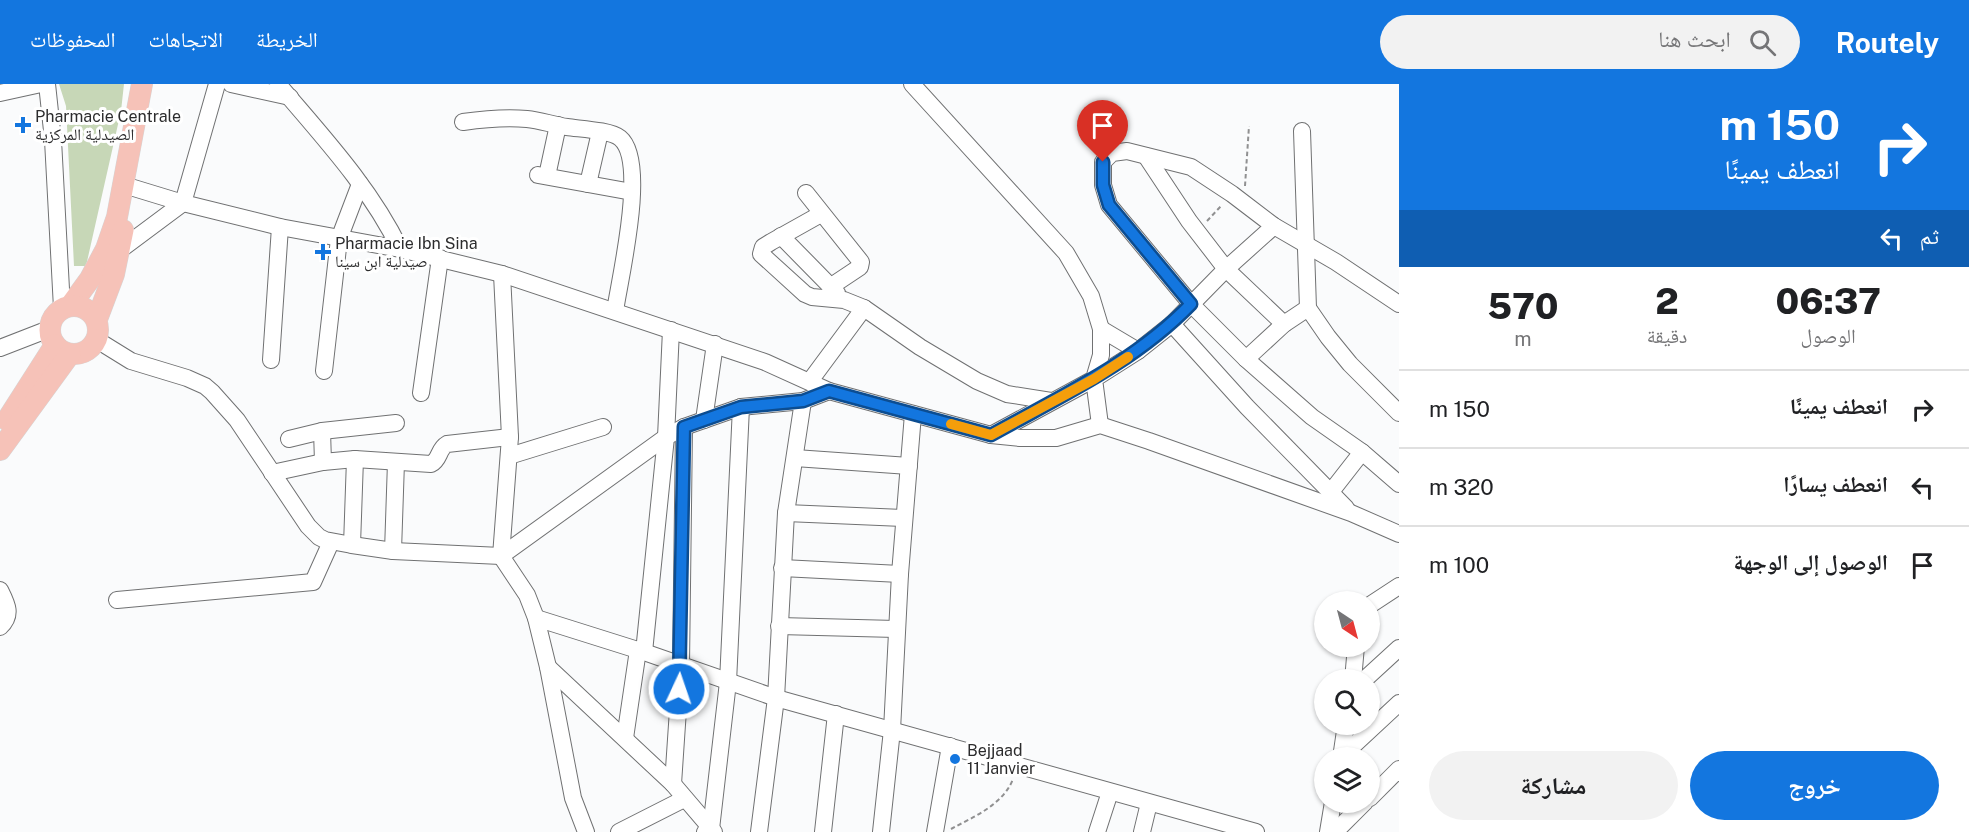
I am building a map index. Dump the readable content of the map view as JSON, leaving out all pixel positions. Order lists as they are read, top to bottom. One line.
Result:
{"places":{"health":["Pharmacie Centrale الصيدلية المركزية","Pharmacie Ibn Sina صيدلية ابن سينا"],"other":["Bejjaad 11 Janvier"]},"north":"bottom right","page":{"header":"Routely","search":"ابحث هنا","nav":["الخريطة","الاتجاهات","المحفوظات"],"turn":["150 m","انعطف يمينًا"],"then":"ثم","eta":["06:37","الوصول","2","دقيقة","570","m"],"list":[{"name":"انعطف يمينًا","value":"150 m"},{"name":"انعطف يسارًا","value":"320 m"},{"name":"الوصول إلى الوجهة","value":"100 m"}],"buttons":["خروج","مشاركة"]}}
